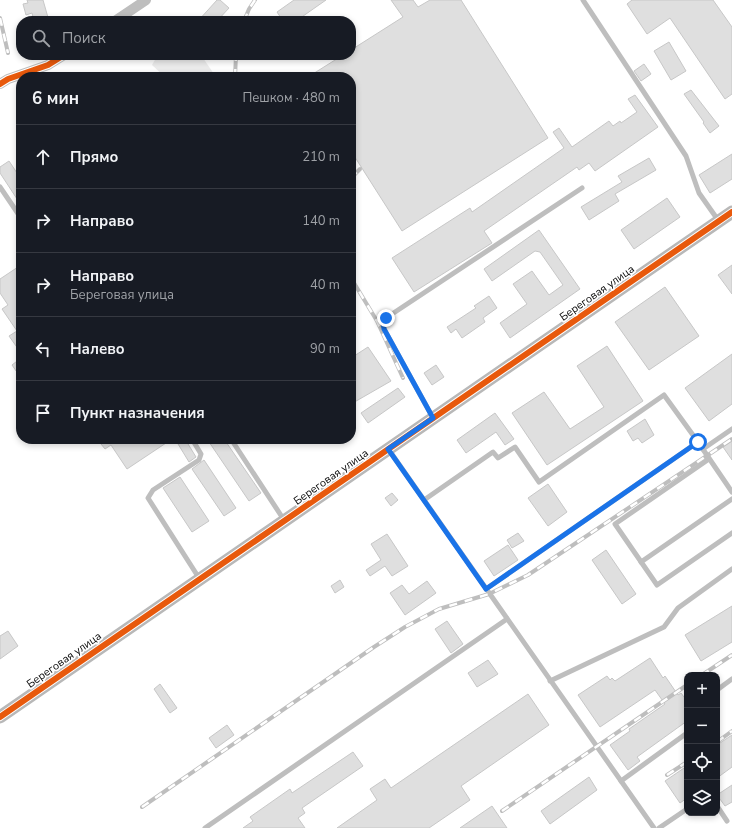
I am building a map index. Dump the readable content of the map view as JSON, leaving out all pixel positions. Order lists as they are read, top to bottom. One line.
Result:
{"streets":{"street":["Береговая улица"]},"page":{"search":"Поиск","heading":["6 мин","Пешком · 480 m"],"list":[["Прямо","210 m"],["Направо","140 m"],["Направо","Береговая улица","40 m"],["Налево","90 m"],"Пункт назначения"],"map_buttons":["+","−"]}}
